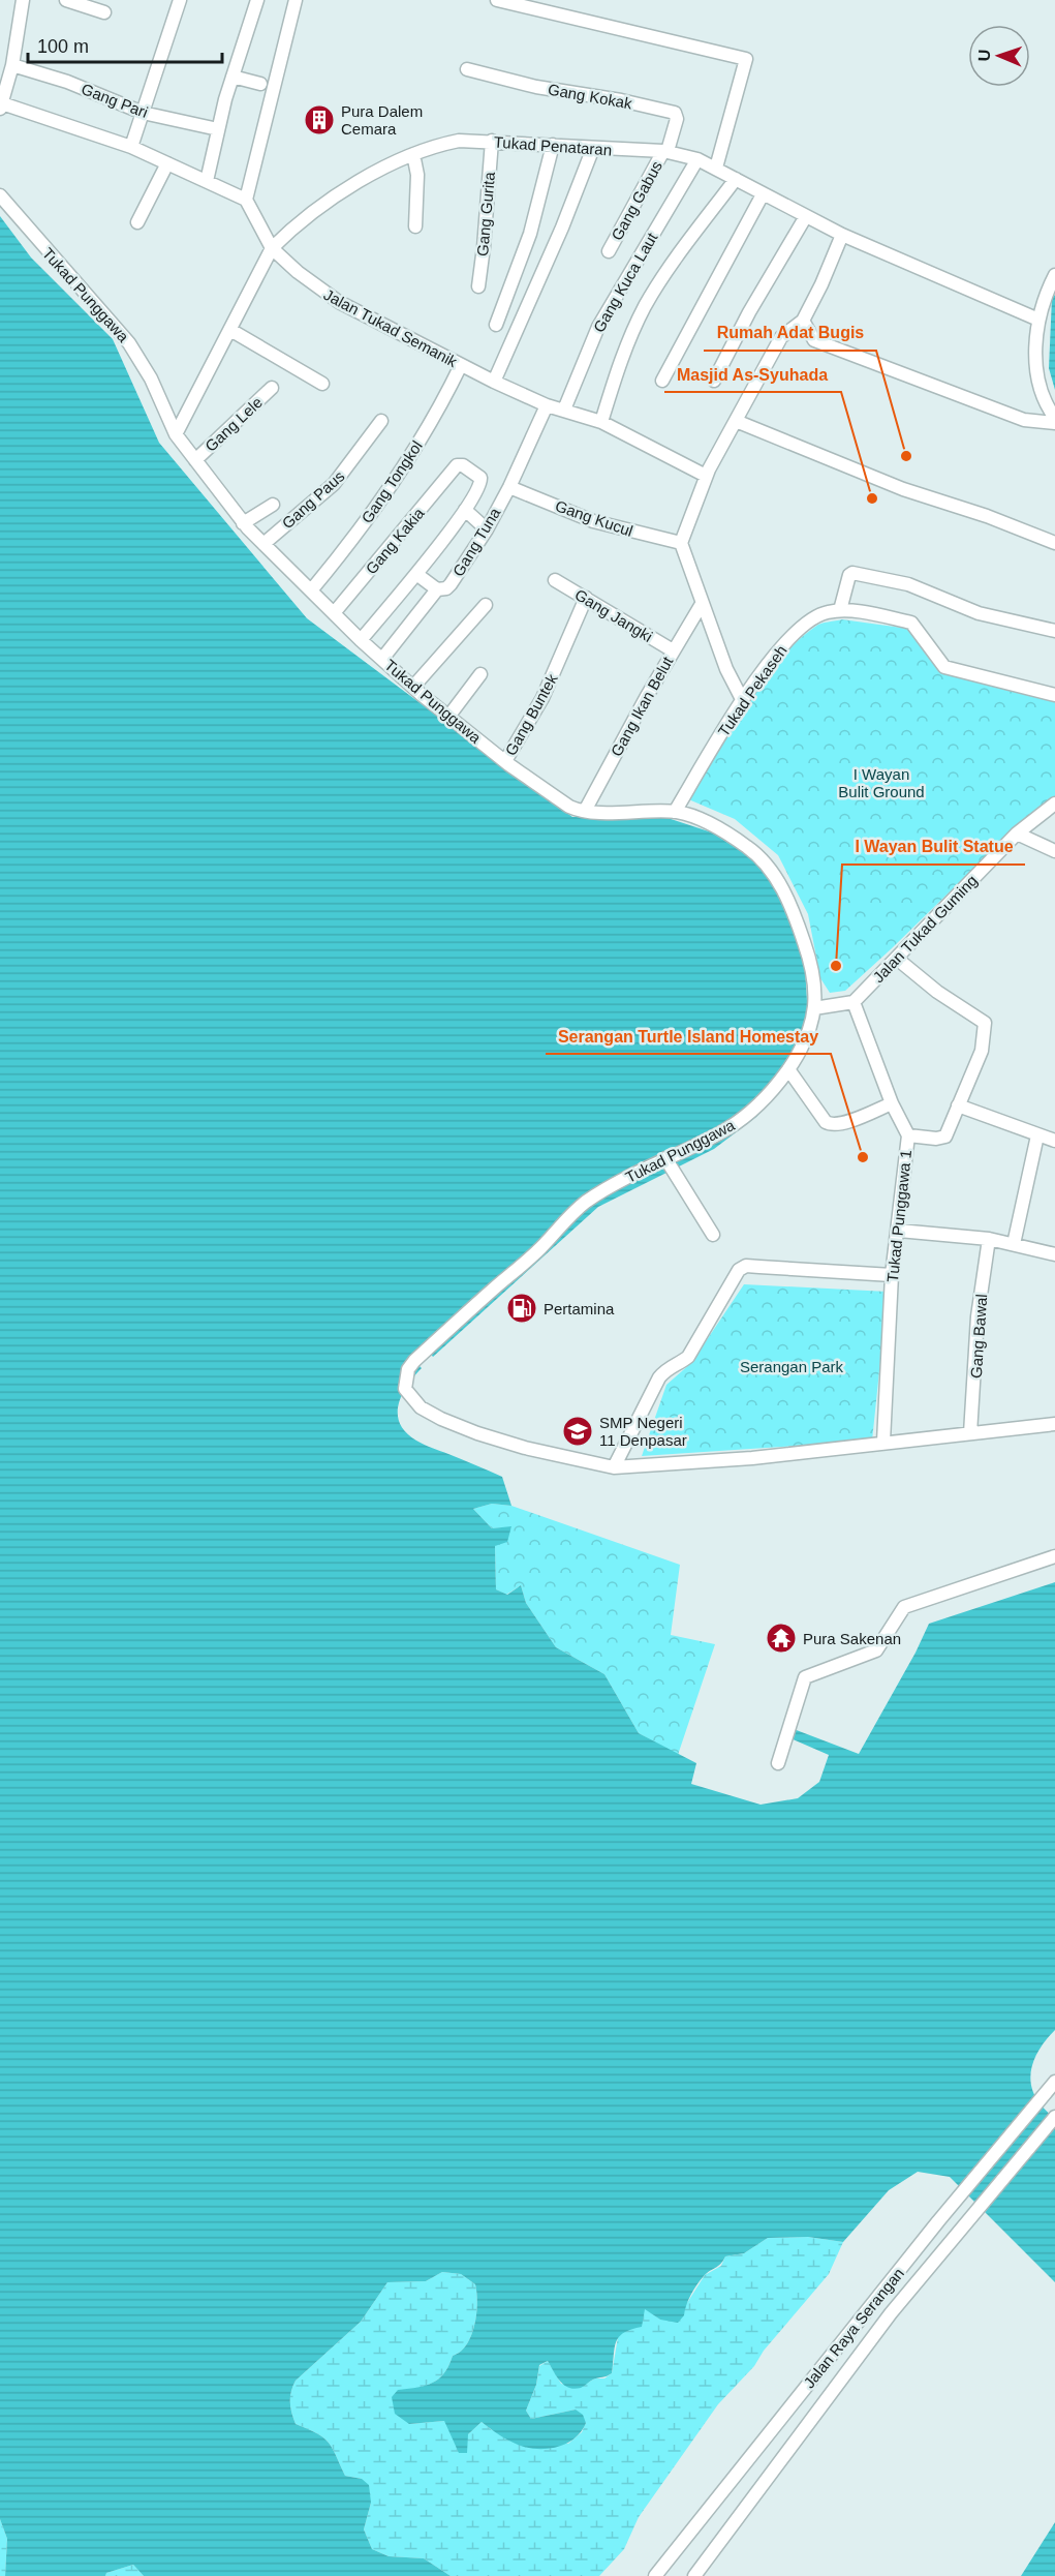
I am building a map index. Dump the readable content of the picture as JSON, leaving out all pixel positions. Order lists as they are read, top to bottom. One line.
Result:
{"streets":{"street":["Gang Kokak","Gang Pari","Tukad Penataran","Gang Gabus","Gang Gurita","Gang Kuca Laut","Tukad Punggawa","Jalan Tukad Semanik","Gang Lele","Gang Tongkol","Gang Paus","Gang Kucul","Gang Kakia","Gang Tuna","Gang Jangki","Tukad Pekaseh","Gang Ikan Belut","Gang Buntek","Jalan Tukad Guming","Tukad Punggawa 1","Gang Bawal","Jalan Raya Serangan"]},"crossings":[["Gang Kokak","Tukad Penataran"],["Gang Kokak","Gang Gabus"],["Tukad Penataran","Gang Gabus"],["Tukad Penataran","Gang Gurita"],["Tukad Penataran","Gang Kuca Laut"],["Tukad Penataran","Tukad Punggawa"],["Tukad Penataran","Jalan Tukad Semanik"],["Gang Kuca Laut","Jalan Tukad Semanik"],["Tukad Punggawa","Gang Lele"],["Tukad Punggawa","Gang Tongkol"],["Tukad Punggawa","Gang Paus"],["Tukad Punggawa","Gang Kakia"],["Tukad Punggawa","Gang Tuna"],["Tukad Punggawa","Tukad Pekaseh"],["Tukad Punggawa","Gang Ikan Belut"],["Tukad Punggawa","Gang Buntek"],["Tukad Punggawa","Tukad Punggawa 1"],["Tukad Punggawa","Gang Bawal"],["Jalan Tukad Semanik","Gang Tongkol"],["Jalan Tukad Semanik","Gang Tuna"],["Gang Kucul","Gang Tuna"],["Gang Jangki","Gang Ikan Belut"],["Gang Jangki","Gang Buntek"],["Jalan Tukad Guming","Tukad Punggawa 1"]],"parks":["I Wayan Bulit Ground","Serangan Park"],"places":{"building":["Pura Dalem Cemara"],"other":["Rumah Adat Bugis","Masjid As-Syuhada","I Wayan Bulit Statue","Serangan Turtle Island Homestay"],"fuel station":["Pertamina"],"school or university":["SMP Negeri 11 Denpasar"],"temple":["Pura Sakenan"]},"scale_bar":"100 m","north":"left"}
